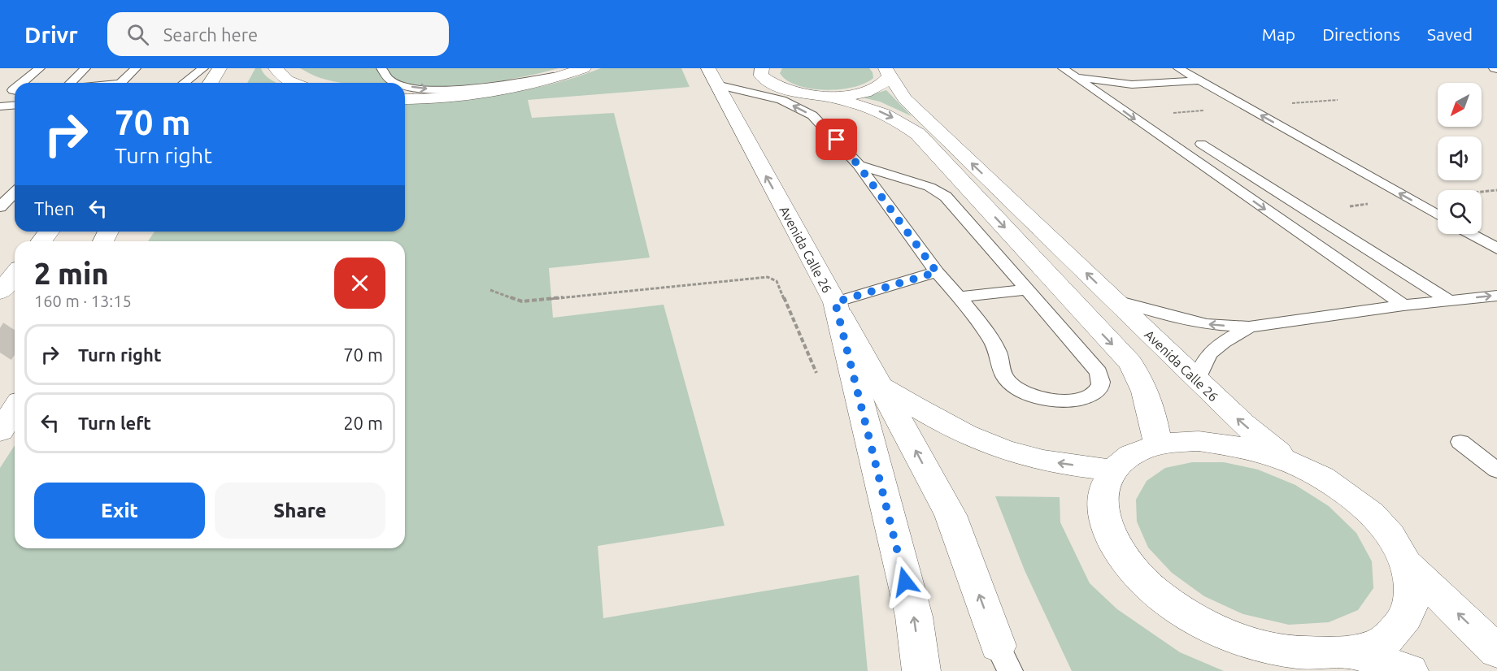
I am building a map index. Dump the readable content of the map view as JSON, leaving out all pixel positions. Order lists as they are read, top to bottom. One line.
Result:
{"streets":{"street":["Avenida Calle 26"]},"north":"bottom left","page":{"header":"Drivr","search":"Search here","nav":["Map","Directions","Saved"],"turn":["70 m","Turn right"],"then":"Then","heading":["2 min","160 m · 13:15"],"list":[{"name":"Turn right","value":"70 m"},{"name":"Turn left","value":"20 m"}],"buttons":["Exit","Share"]}}
